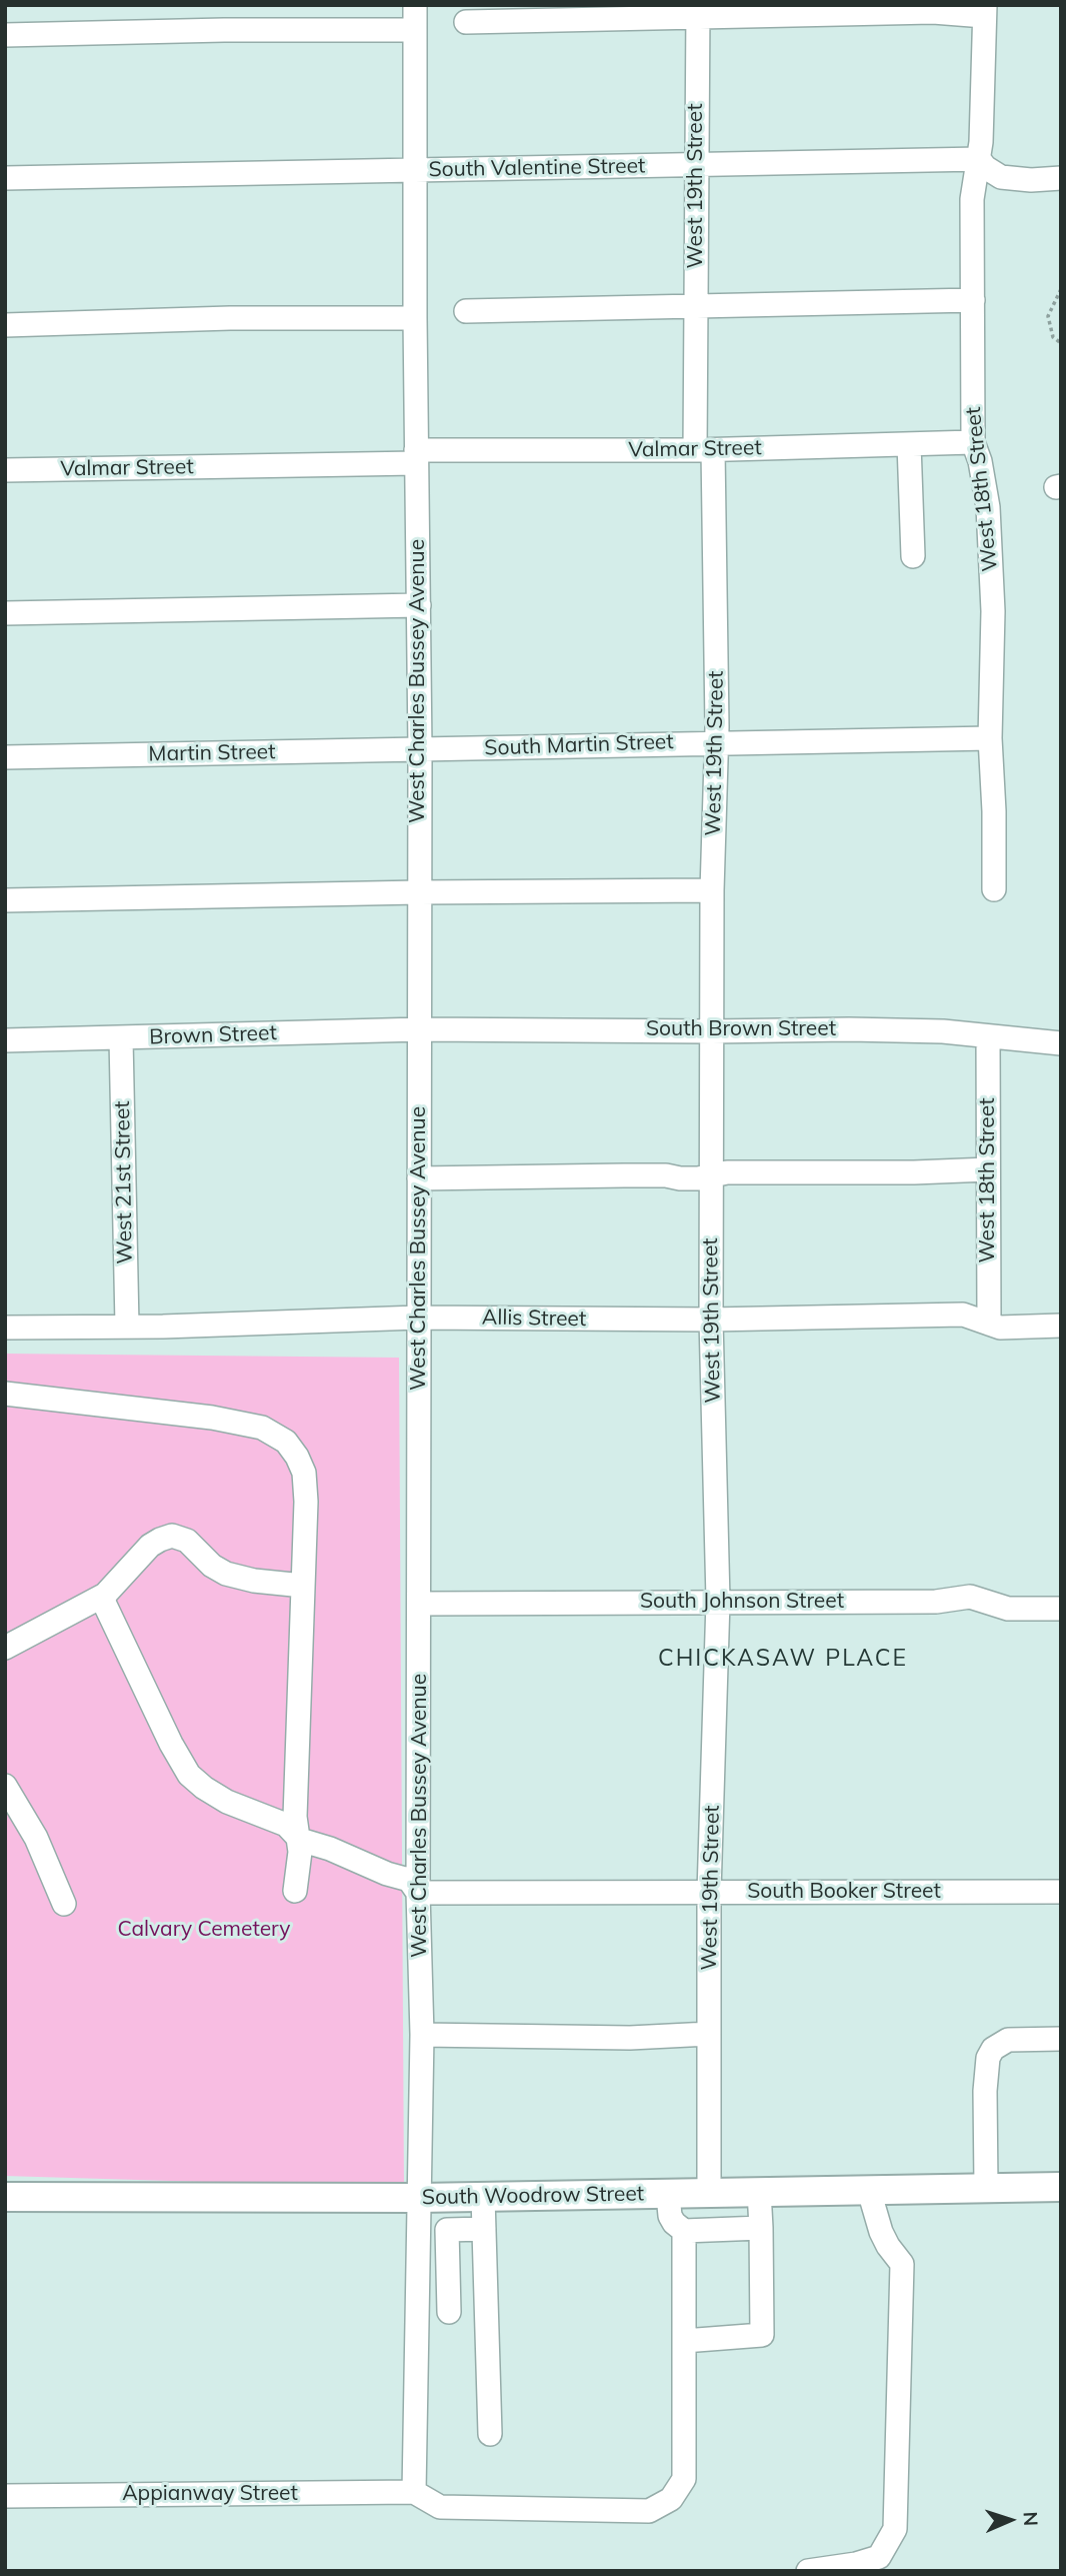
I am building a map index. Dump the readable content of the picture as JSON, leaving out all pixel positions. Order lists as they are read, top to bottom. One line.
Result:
{"streets":{"main road":["South Woodrow Street"],"street":["South Valentine Street","West 19th Street","Valmar Street","West 18th Street","West Charles Bussey Avenue","South Martin Street","Martin Street","South Brown Street","Brown Street","West 21st Street","Allis Street","South Johnson Street","South Booker Street","Appianway Street"]},"crossings":[["South Valentine Street","West 19th Street"],["South Valentine Street","West 18th Street"],["South Valentine Street","West Charles Bussey Avenue"],["West 19th Street","Valmar Street"],["West 19th Street","South Martin Street"],["West 19th Street","South Brown Street"],["West 19th Street","Allis Street"],["West 19th Street","South Johnson Street"],["West 19th Street","South Booker Street"],["West 19th Street","South Woodrow Street"],["Valmar Street","West 18th Street"],["Valmar Street","West Charles Bussey Avenue"],["West 18th Street","South Martin Street"],["West 18th Street","South Brown Street"],["West 18th Street","Allis Street"],["West Charles Bussey Avenue","South Martin Street"],["West Charles Bussey Avenue","Martin Street"],["West Charles Bussey Avenue","South Brown Street"],["West Charles Bussey Avenue","Brown Street"],["West Charles Bussey Avenue","Allis Street"],["West Charles Bussey Avenue","South Johnson Street"],["West Charles Bussey Avenue","South Booker Street"],["West Charles Bussey Avenue","South Woodrow Street"],["West Charles Bussey Avenue","Appianway Street"],["South Martin Street","Martin Street"],["South Brown Street","Brown Street"],["Brown Street","West 21st Street"],["West 21st Street","Allis Street"]],"districts":["CHICKASAW PLACE"],"parks":["Calvary Cemetery"],"north":"right"}
